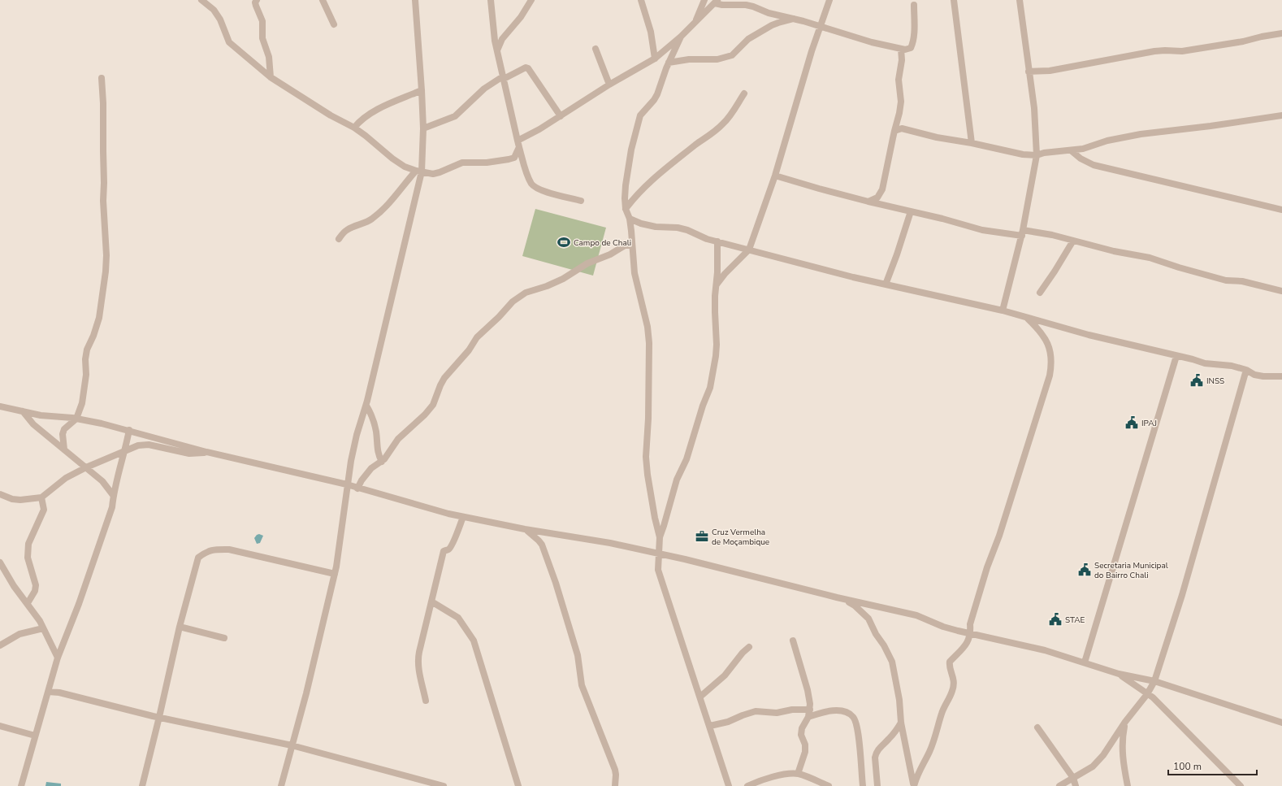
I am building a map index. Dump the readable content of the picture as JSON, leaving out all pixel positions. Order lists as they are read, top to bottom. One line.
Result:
{"places":{"sports":["Campo de Chali"],"public building":["INSS","IPAJ","Secretaria Municipal do Bairro Chali","STAE"],"office":["Cruz Vermelha de Moçambique"]},"scale_bar":"100 m"}
